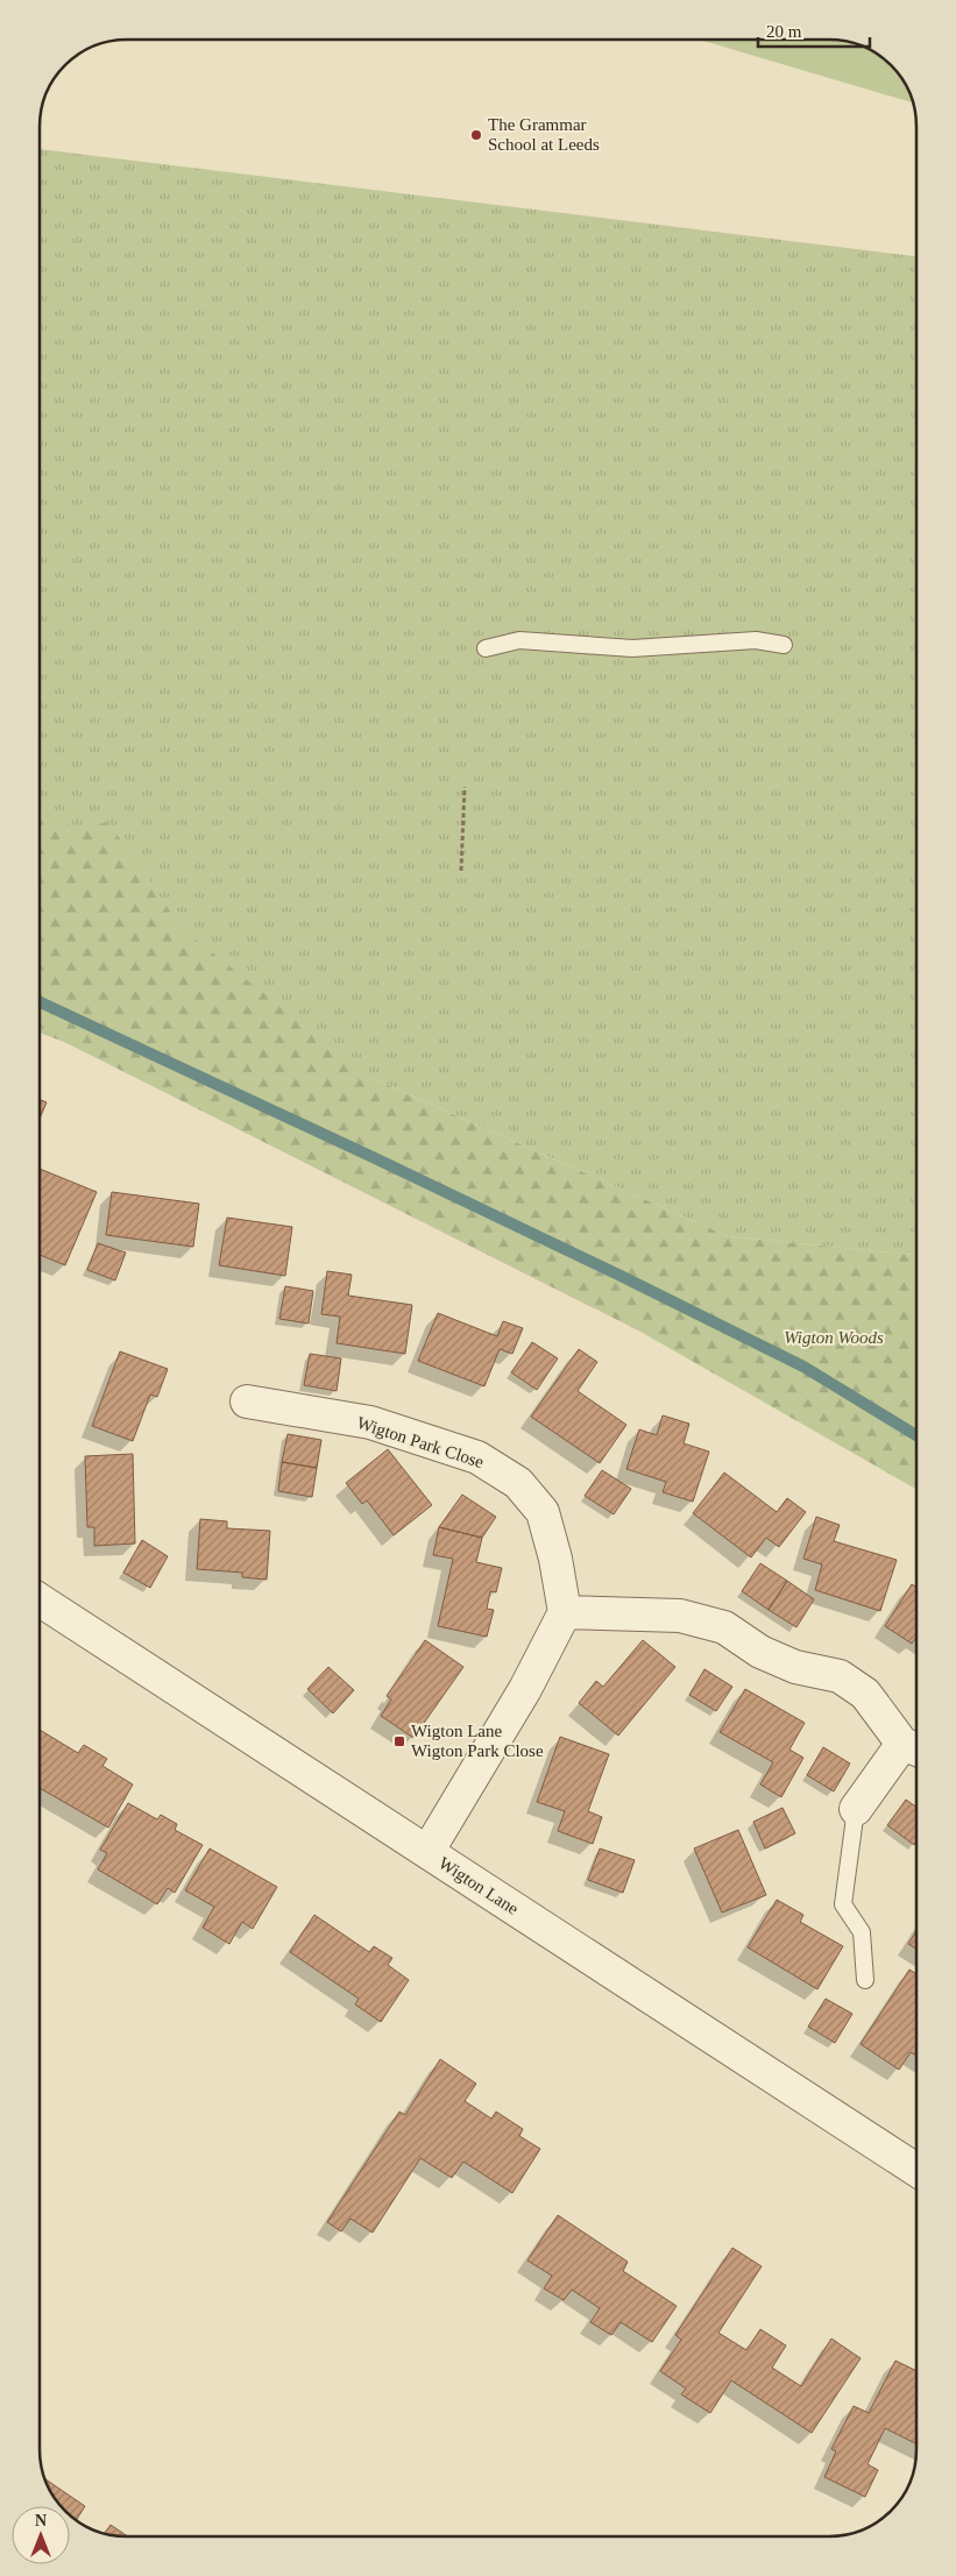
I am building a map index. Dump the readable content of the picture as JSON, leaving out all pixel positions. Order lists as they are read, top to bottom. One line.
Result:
{"streets":{"street":["Wigton Park Close","Wigton Lane"]},"parks":["Wigton Woods"],"places":{"other":["The Grammar School at Leeds"],"transit":["Wigton Lane Wigton Park Close"]},"scale_bar":"20 m","north":"top"}
